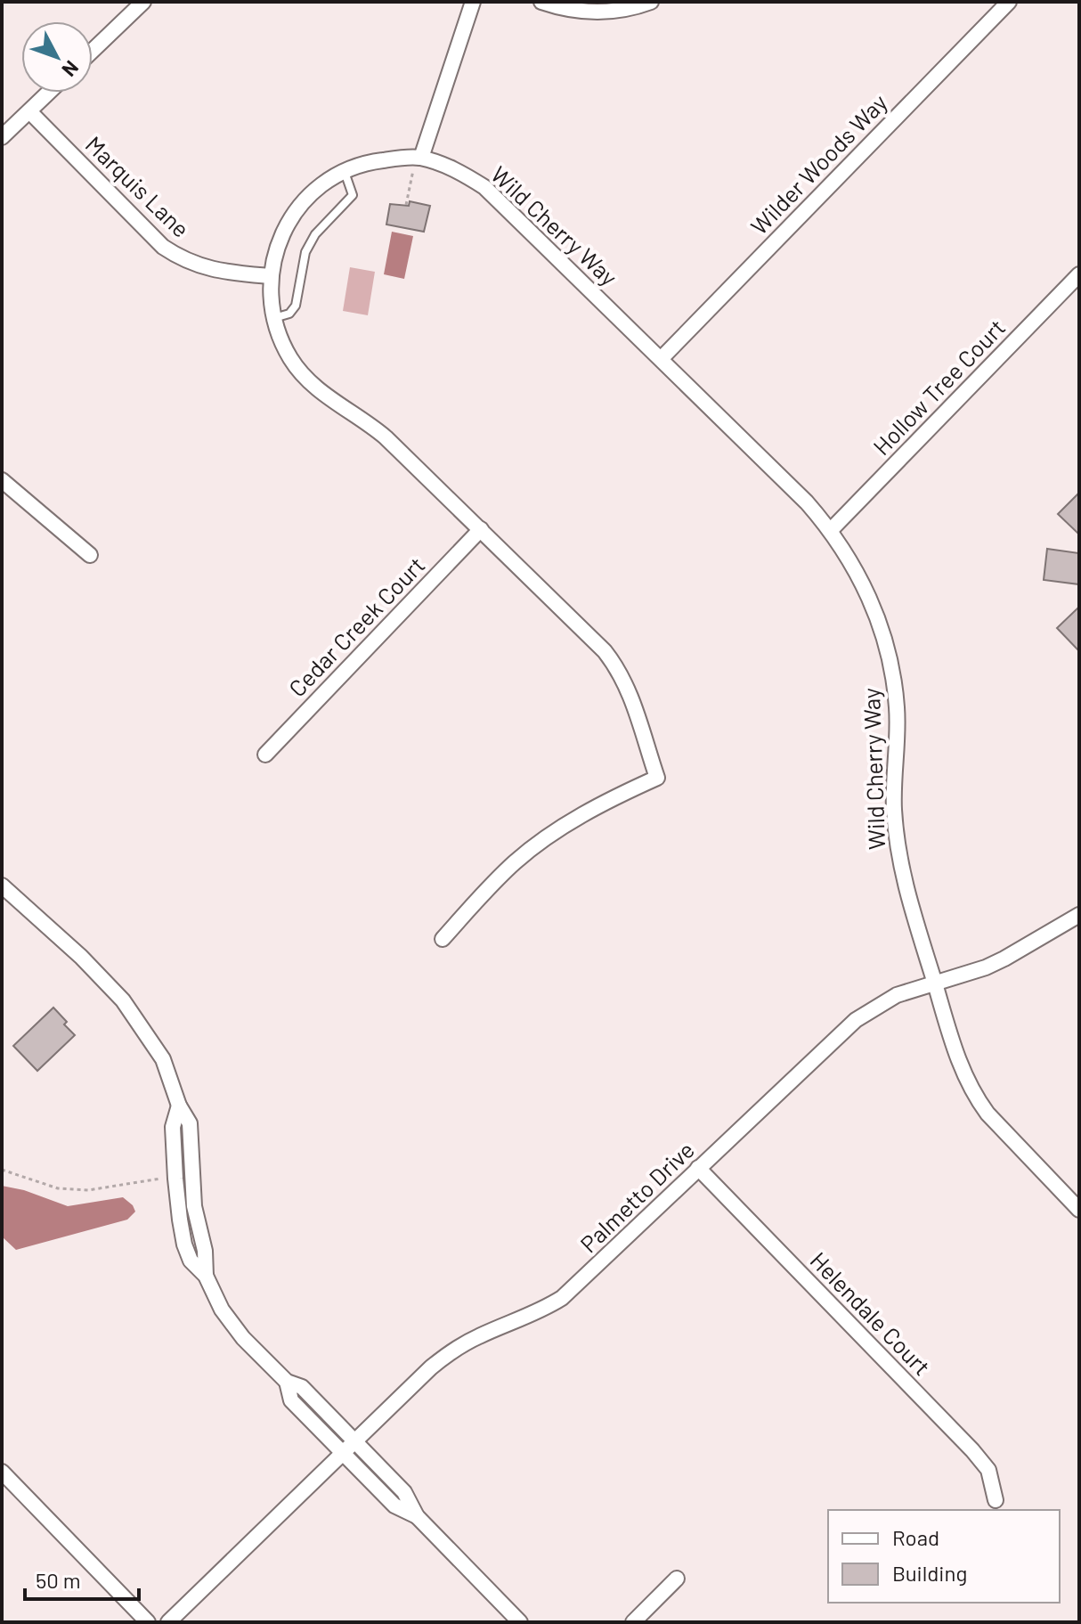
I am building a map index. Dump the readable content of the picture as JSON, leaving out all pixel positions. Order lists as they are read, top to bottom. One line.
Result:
{"streets":{"street":["Wilder Woods Way","Marquis Lane","Wild Cherry Way","Hollow Tree Court","Cedar Creek Court","Palmetto Drive","Helendale Court"]},"crossings":[["Wilder Woods Way","Wild Cherry Way"],["Marquis Lane","Wild Cherry Way"],["Wild Cherry Way","Hollow Tree Court"],["Wild Cherry Way","Cedar Creek Court"],["Wild Cherry Way","Palmetto Drive"],["Palmetto Drive","Helendale Court"]],"legend":["Road","Building"],"scale_bar":"50 m","north":"bottom right"}
